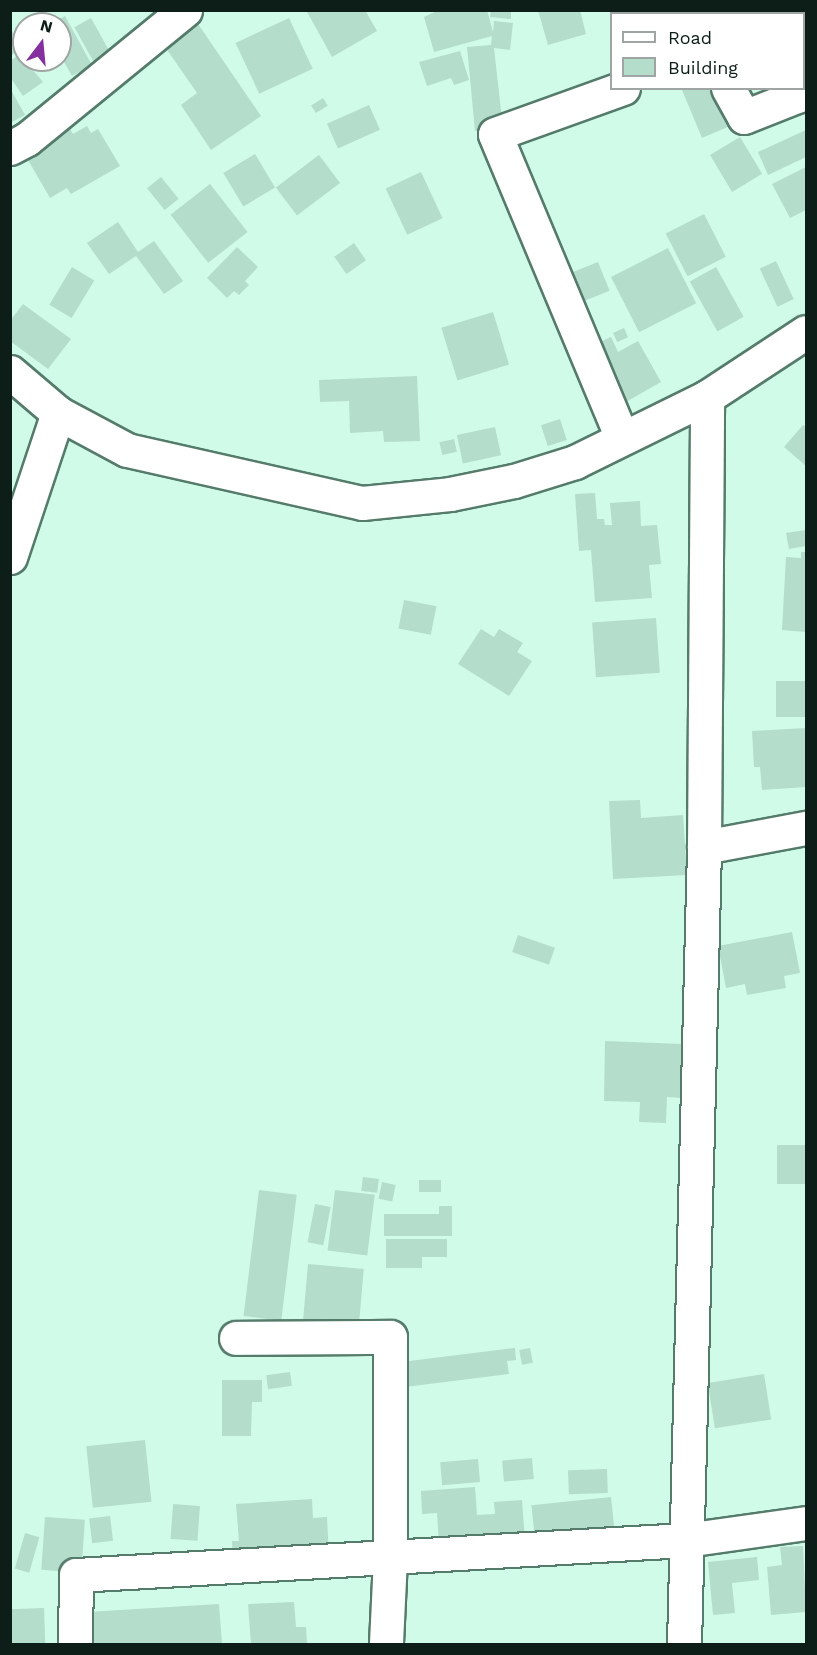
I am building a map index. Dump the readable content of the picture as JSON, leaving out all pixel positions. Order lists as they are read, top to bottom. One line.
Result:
{"legend":["Road","Building"],"north":"top"}
